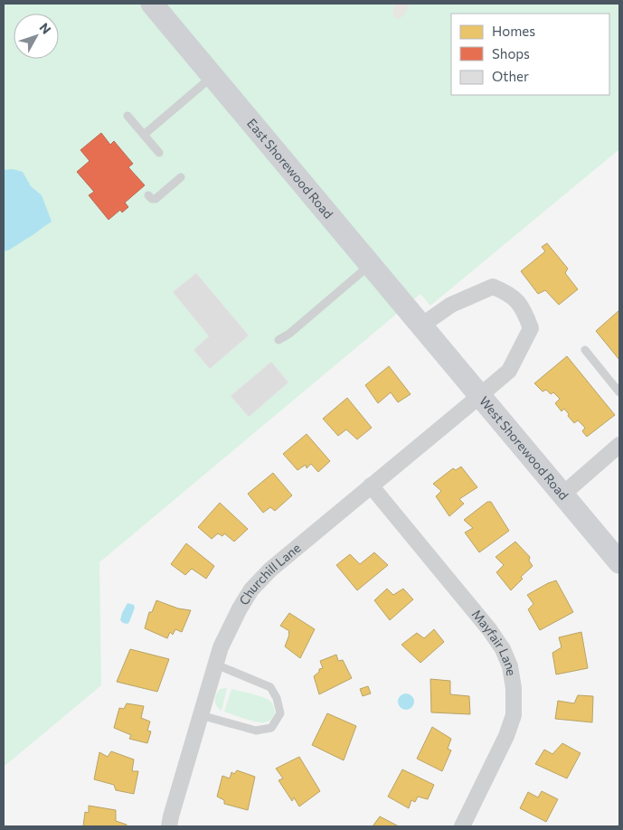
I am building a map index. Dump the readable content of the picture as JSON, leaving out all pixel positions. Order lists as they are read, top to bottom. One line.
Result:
{"streets":{"main road":["East Shorewood Road","West Shorewood Road"],"street":["Churchill Lane","Mayfair Lane"]},"crossings":[["East Shorewood Road","West Shorewood Road"],["East Shorewood Road","Churchill Lane"],["West Shorewood Road","Churchill Lane"],["Churchill Lane","Mayfair Lane"]],"legend":["Homes","Shops","Other"],"north":"top right"}
